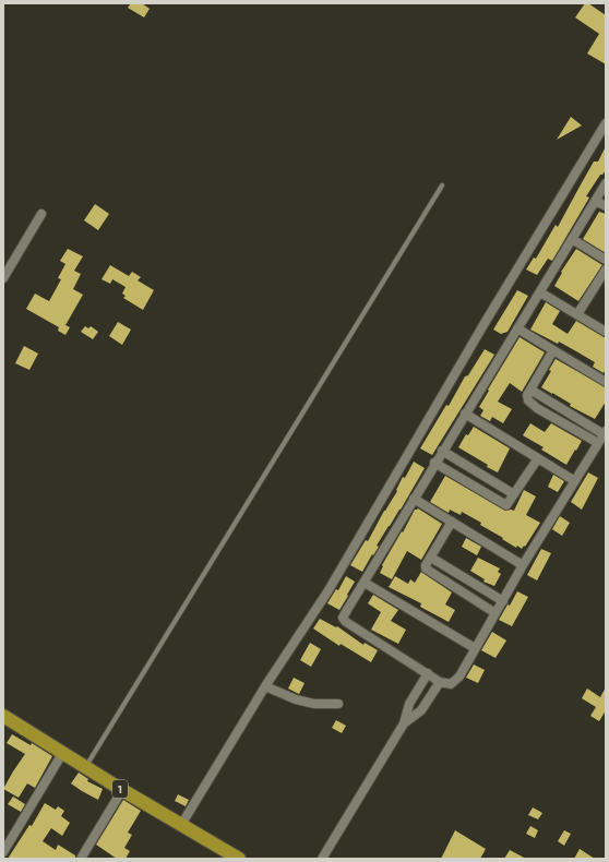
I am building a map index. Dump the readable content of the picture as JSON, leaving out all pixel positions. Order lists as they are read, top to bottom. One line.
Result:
{"streets":{"highway":["1"]}}
